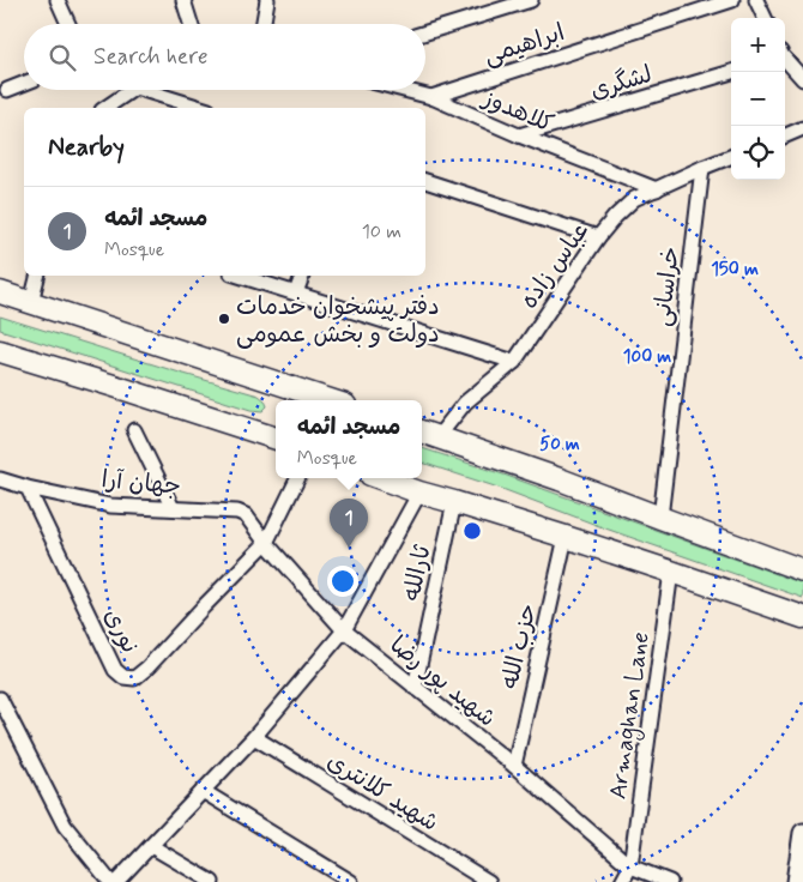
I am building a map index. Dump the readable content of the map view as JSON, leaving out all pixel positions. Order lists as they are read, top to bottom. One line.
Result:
{"streets":{"street":["ابراهیمی","لشگری","کلاهدوز","عباس زاده","خراسانی","جهان آرا","ثارالله","نوری","حزب الله","شهید پور رضا","Armaghan Lane","شهید کلانتری"]},"crossings":[["ابراهیمی","کلاهدوز"],["لشگری","کلاهدوز"],["کلاهدوز","عباس زاده"],["عباس زاده","خراسانی"],["جهان آرا","نوری"],["جهان آرا","شهید پور رضا"],["ثارالله","شهید پور رضا"],["نوری","شهید پور رضا"],["حزب الله","شهید پور رضا"],["شهید پور رضا","Armaghan Lane"]],"places":["دفتر پیشخوان خدمات دولت و بخش عمومی"],"page":{"map_buttons":["+","−"],"search":"Search here","heading":"Nearby","list":[{"mark":"1","name":"مسجد ائمه","note":"Mosque","value":"10 m"}],"popup":["مسجد ائمه","Mosque"],"pins":"1"},"rings":["150 m","100 m","50 m"]}
